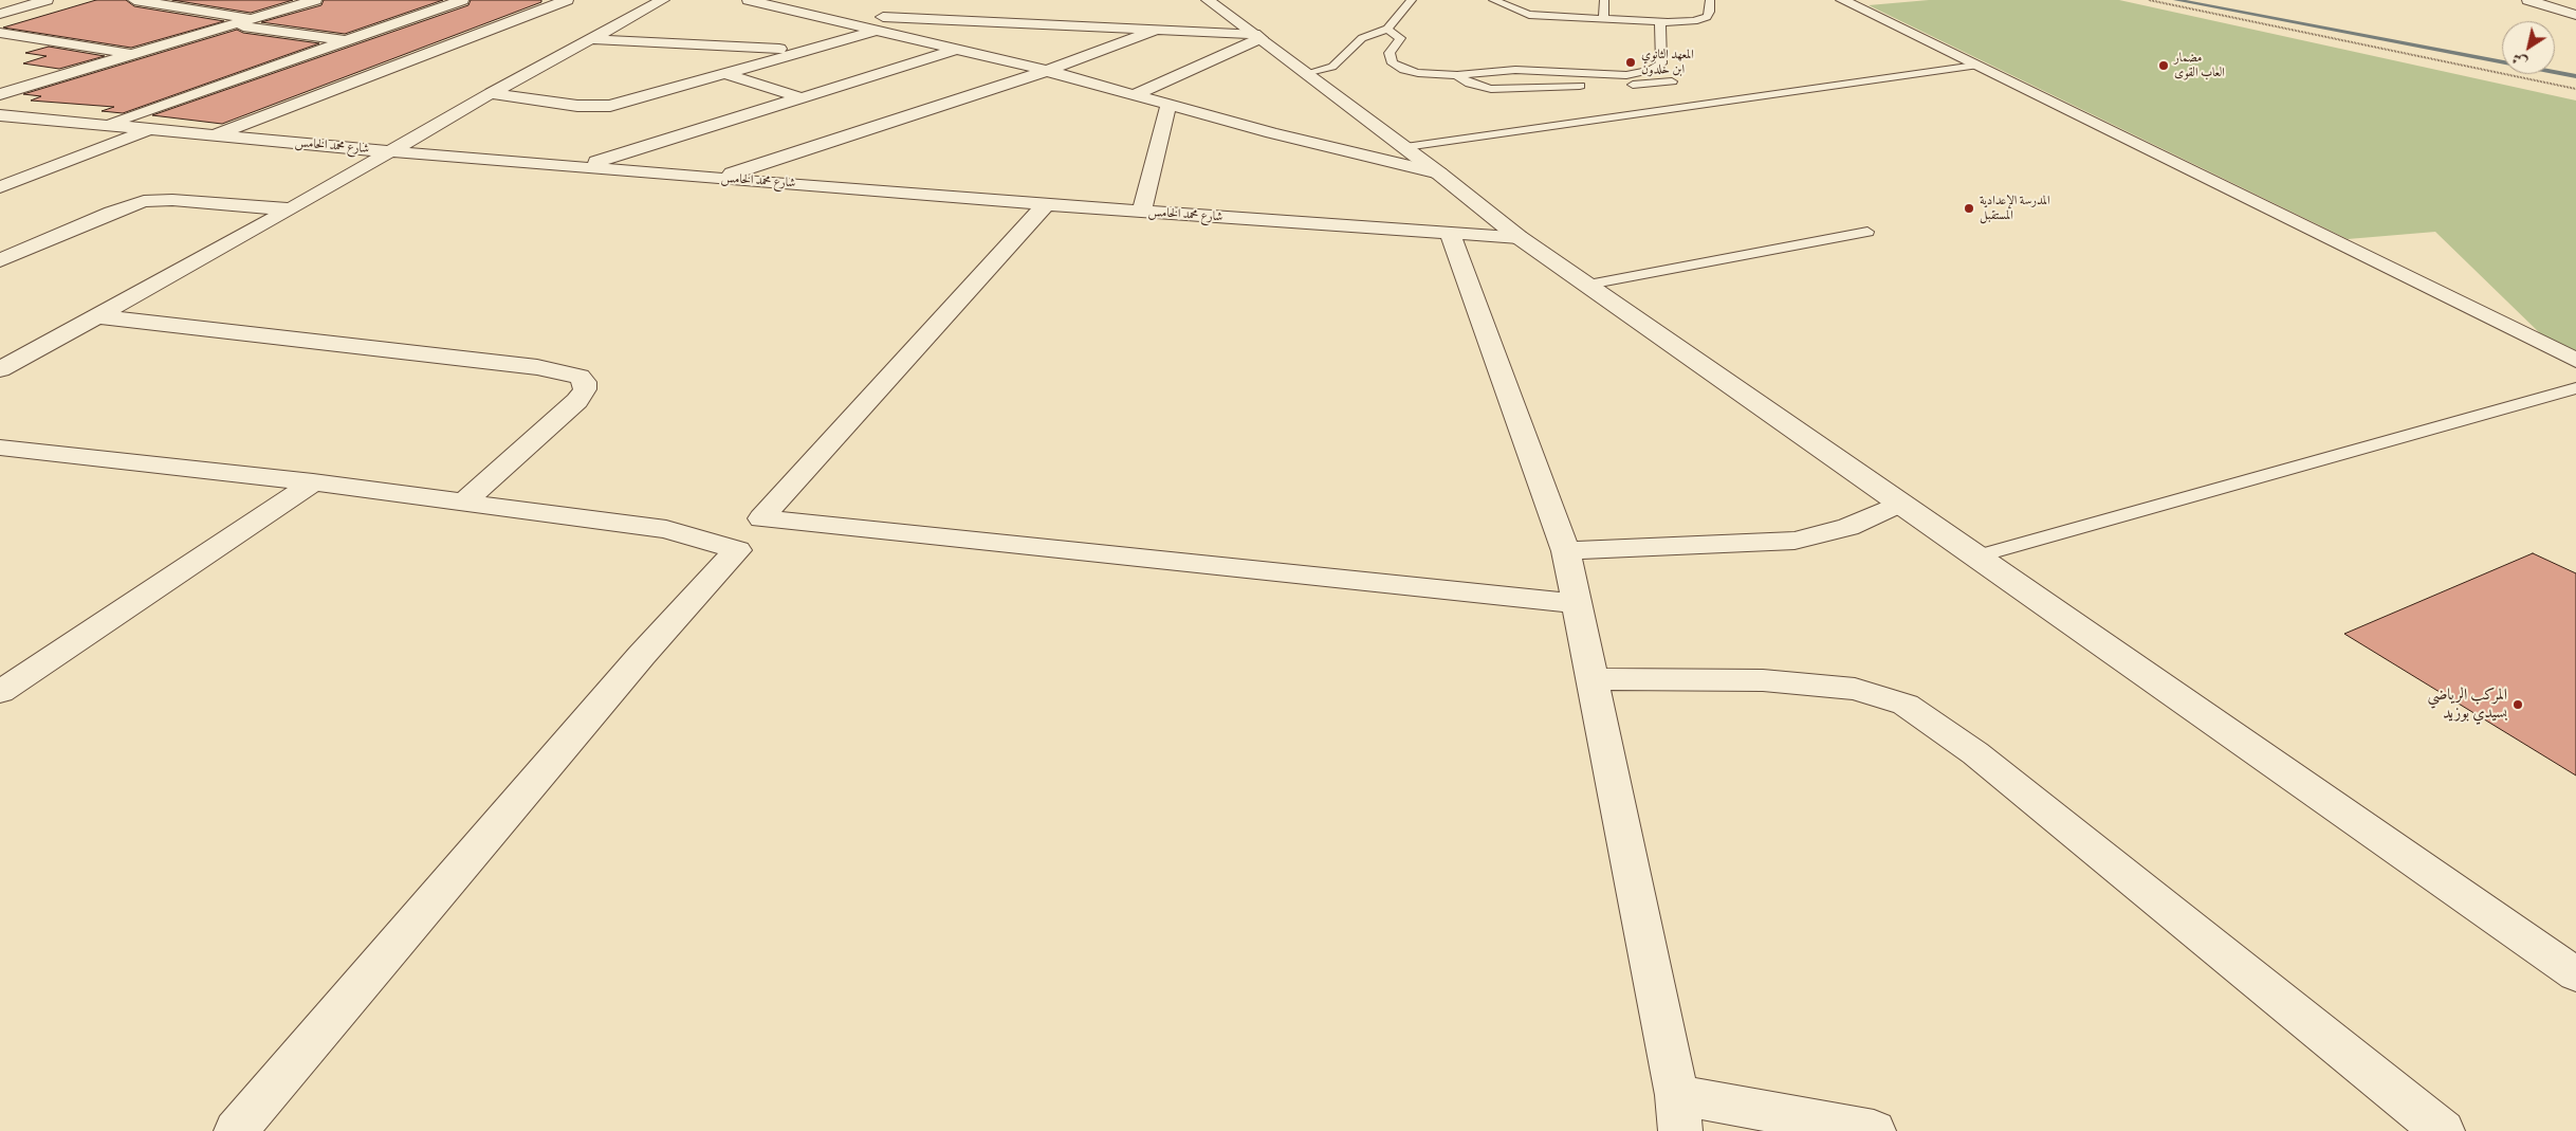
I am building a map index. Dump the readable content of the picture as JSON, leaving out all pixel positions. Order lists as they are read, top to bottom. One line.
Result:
{"streets":{"street":["شارع محمد الخامس"]},"places":["المعهد الثانوي ابن خلدون","مضمار العاب القوى","المدرسة الإعدادية المستقبل","المركب الرياضي بسيدي بوزيد"],"north":"bottom left"}
